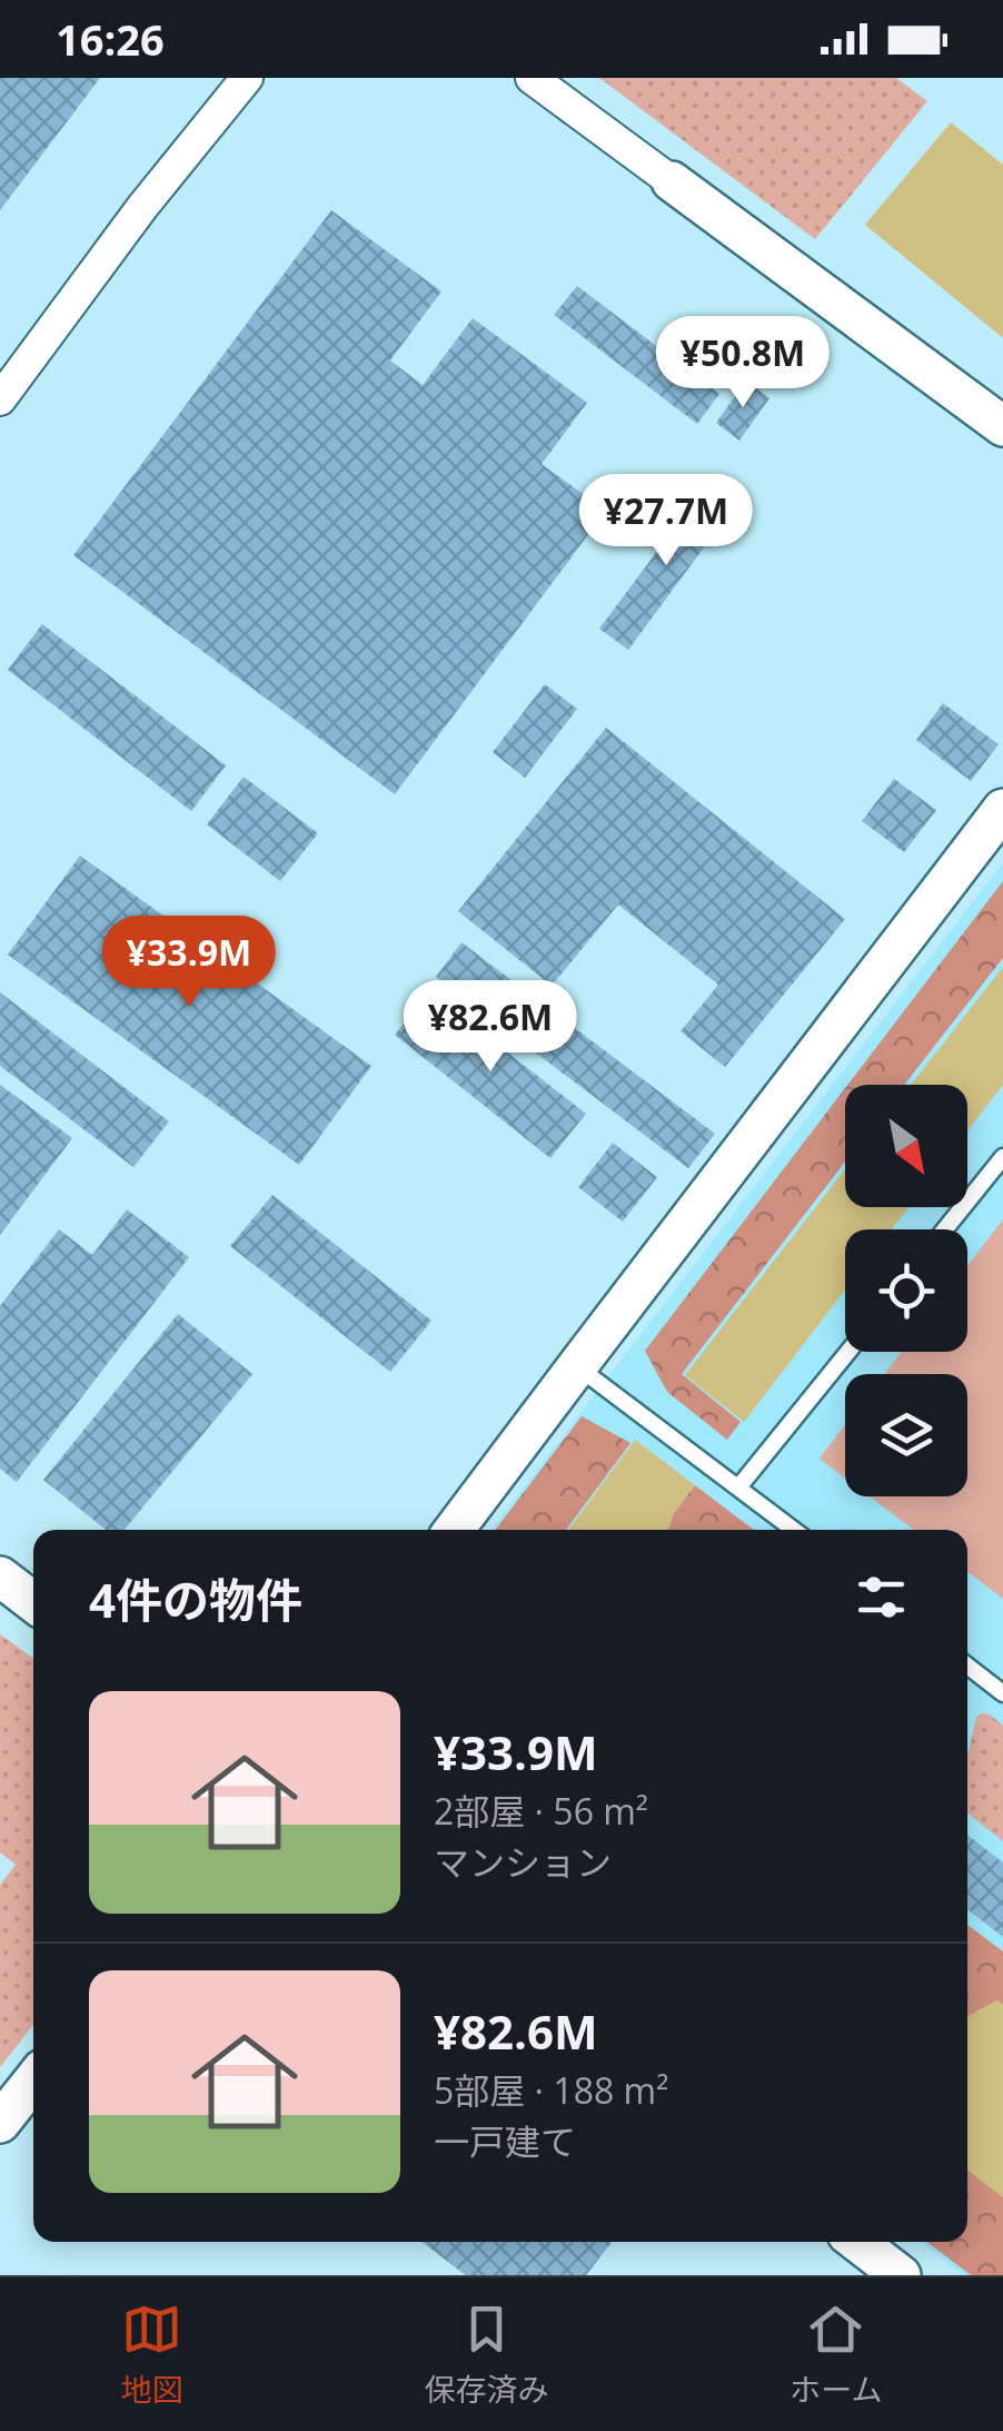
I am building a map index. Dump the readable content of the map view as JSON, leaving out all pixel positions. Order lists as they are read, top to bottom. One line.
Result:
{"north":"bottom right","page":{"status":"16:26","price":["¥50.8M","¥27.7M","¥33.9M","¥82.6M"],"heading":"4件の物件","list":[{"name":"¥33.9M","note":"2部屋 · 56 m² · マンション"},{"name":"¥82.6M","note":"5部屋 · 188 m² · 一戸建て"}],"tabs":["地図","保存済み","ホーム"]}}
